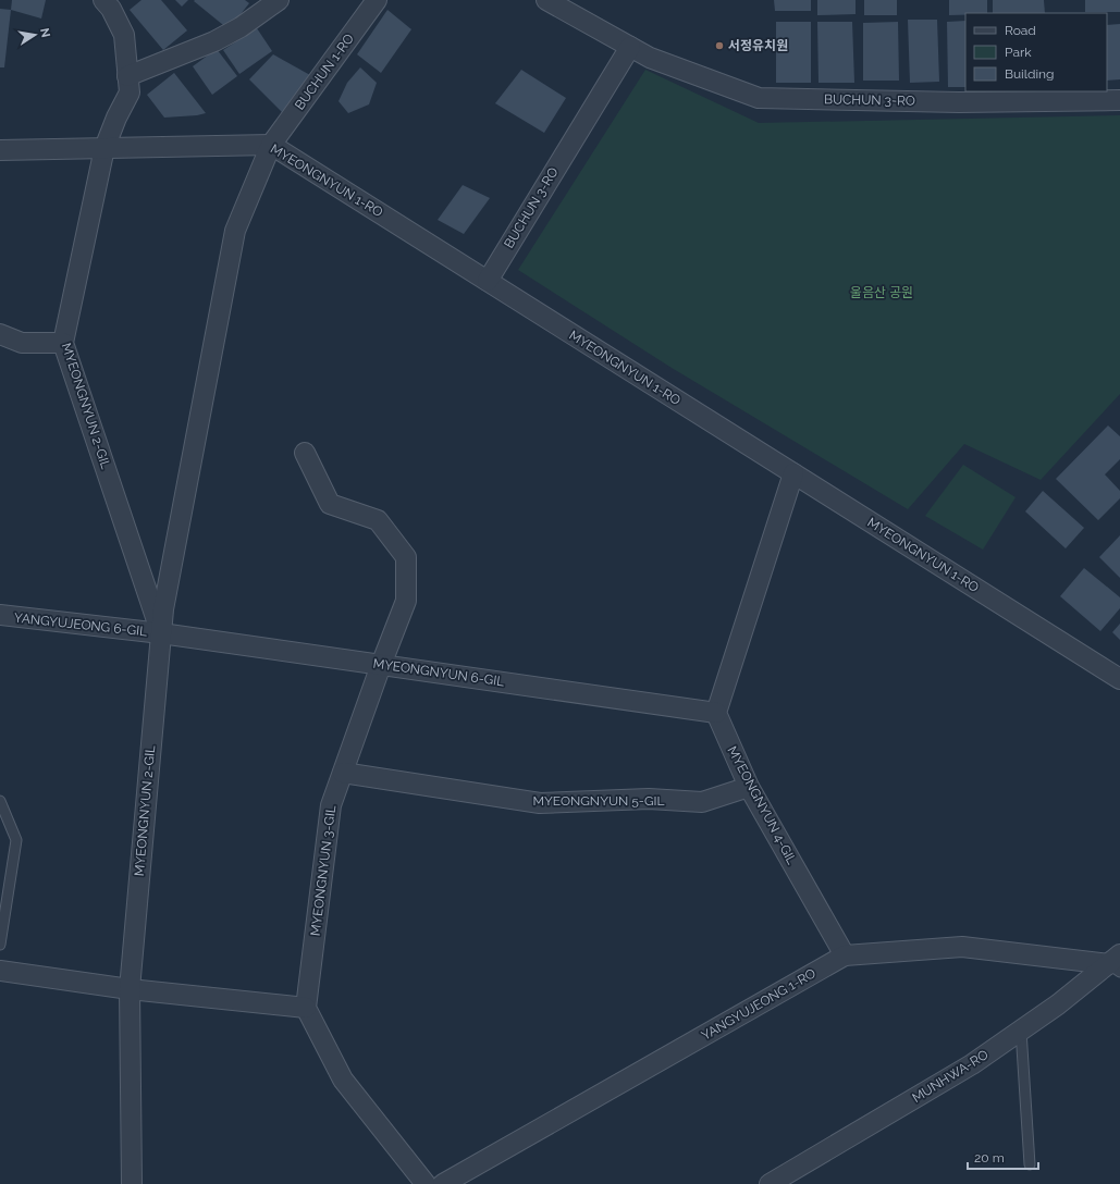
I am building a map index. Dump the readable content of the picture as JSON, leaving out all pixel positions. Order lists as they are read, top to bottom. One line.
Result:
{"streets":{"street":["BUCHUN 1-RO","BUCHUN 3-RO","MYEONGNYUN 1-RO","MYEONGNYUN 2-GIL","YANGYUJEONG 6-GIL","MYEONGNYUN 6-GIL","MYEONGNYUN 5-GIL","MYEONGNYUN 4-GIL","MYEONGNYUN 3-GIL","YANGYUJEONG 1-RO","MUNHWA-RO"]},"crossings":[["BUCHUN 1-RO","MYEONGNYUN 1-RO"],["BUCHUN 1-RO","MYEONGNYUN 2-GIL"],["BUCHUN 3-RO","MYEONGNYUN 1-RO"],["MYEONGNYUN 1-RO","MYEONGNYUN 2-GIL"],["MYEONGNYUN 2-GIL","YANGYUJEONG 6-GIL"],["MYEONGNYUN 2-GIL","MYEONGNYUN 6-GIL"],["YANGYUJEONG 6-GIL","MYEONGNYUN 6-GIL"],["MYEONGNYUN 6-GIL","MYEONGNYUN 4-GIL"],["MYEONGNYUN 6-GIL","MYEONGNYUN 3-GIL"],["MYEONGNYUN 5-GIL","MYEONGNYUN 4-GIL"],["MYEONGNYUN 5-GIL","MYEONGNYUN 3-GIL"],["MYEONGNYUN 4-GIL","YANGYUJEONG 1-RO"],["YANGYUJEONG 1-RO","MUNHWA-RO"]],"parks":["울음산 공원"],"places":["서정유치원"],"legend":["Road","Park","Building"],"scale_bar":"20 m","north":"right"}
